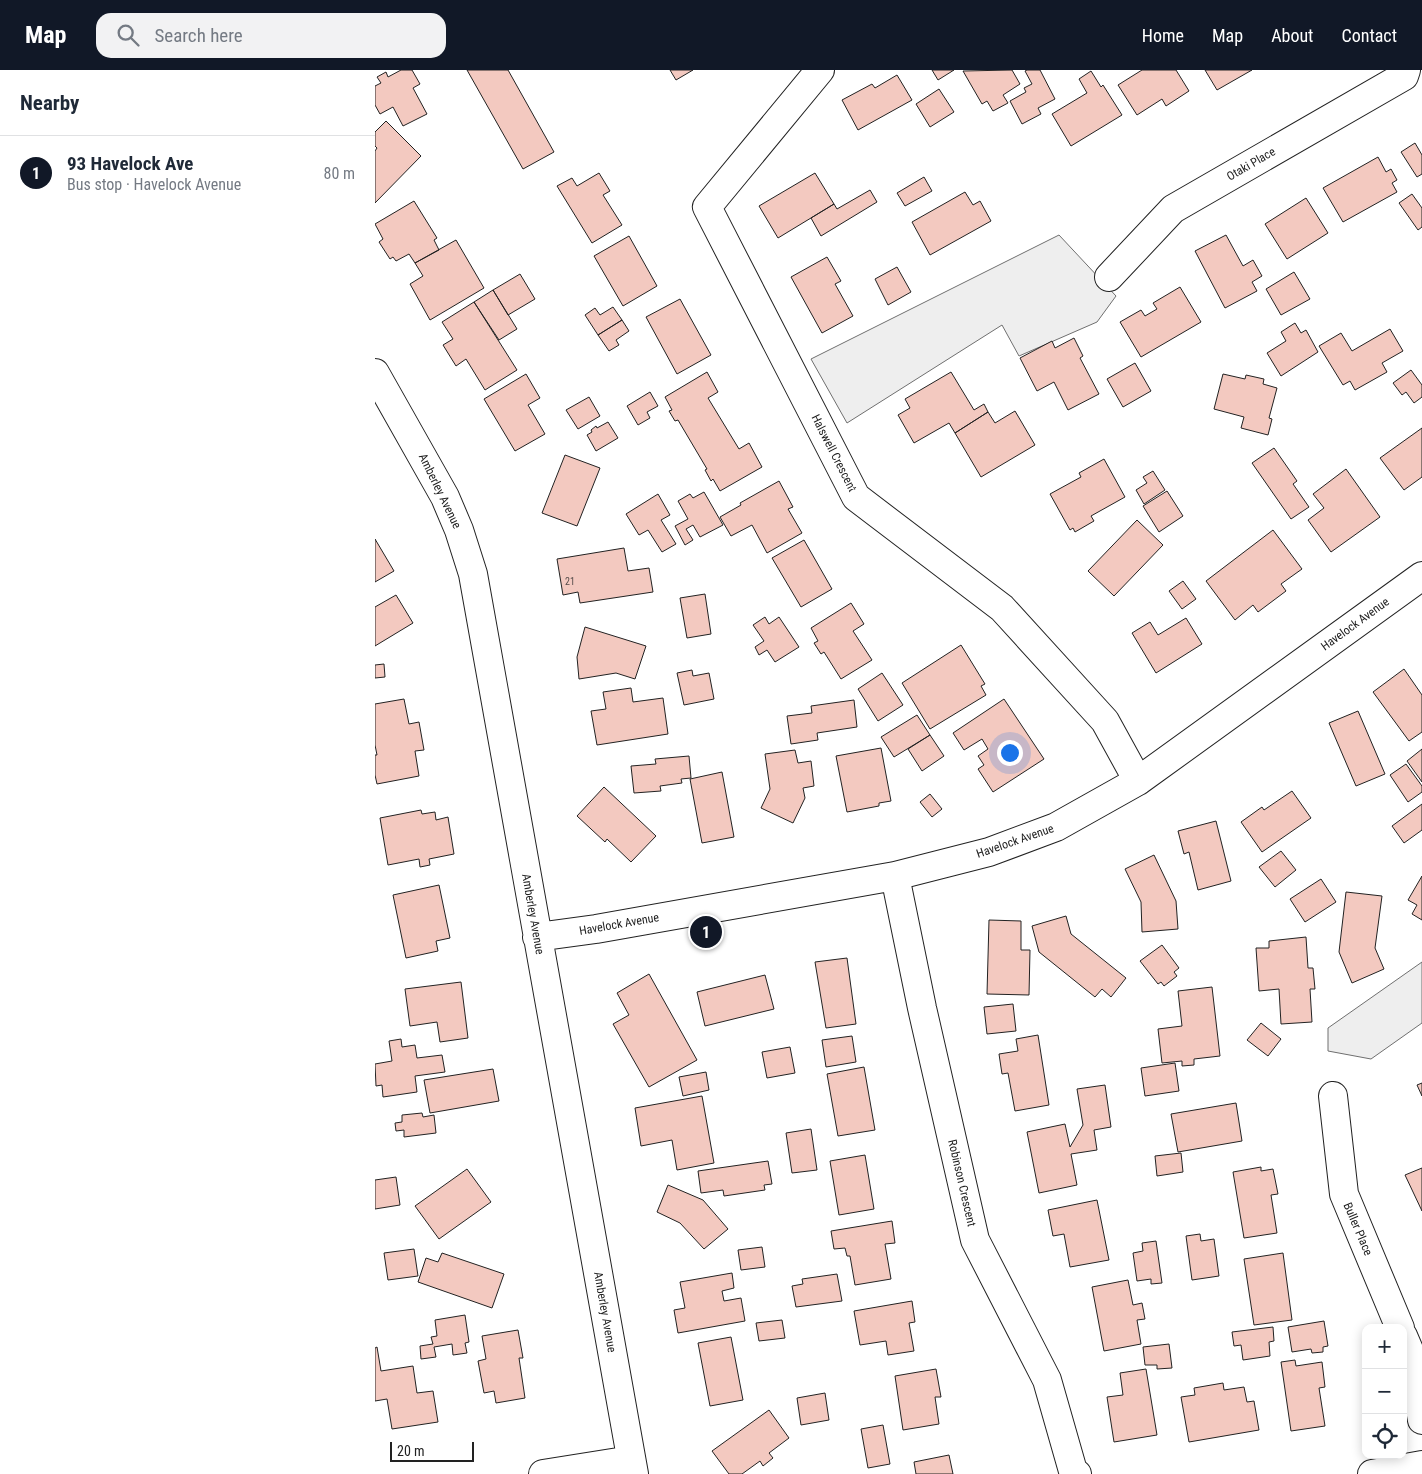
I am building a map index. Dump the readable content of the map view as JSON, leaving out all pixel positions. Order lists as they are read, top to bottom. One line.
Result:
{"streets":{"street":["Otaki Place","Halswell Crescent","Amberley Avenue","Havelock Avenue","Robinson Crescent","Buller Place"]},"crossings":[["Halswell Crescent","Havelock Avenue"],["Amberley Avenue","Havelock Avenue"],["Havelock Avenue","Robinson Crescent"]],"house_numbers":["21"],"scale_bar":"20 m","page":{"header":"Map","search":"Search here","nav":["Home","Map","About","Contact"],"heading":"Nearby","list":[{"mark":"1","name":"93 Havelock Ave","note":"Bus stop · Havelock Avenue","value":"80 m"}],"pins":"1","map_buttons":["+","−"],"scale":"20 m"}}
